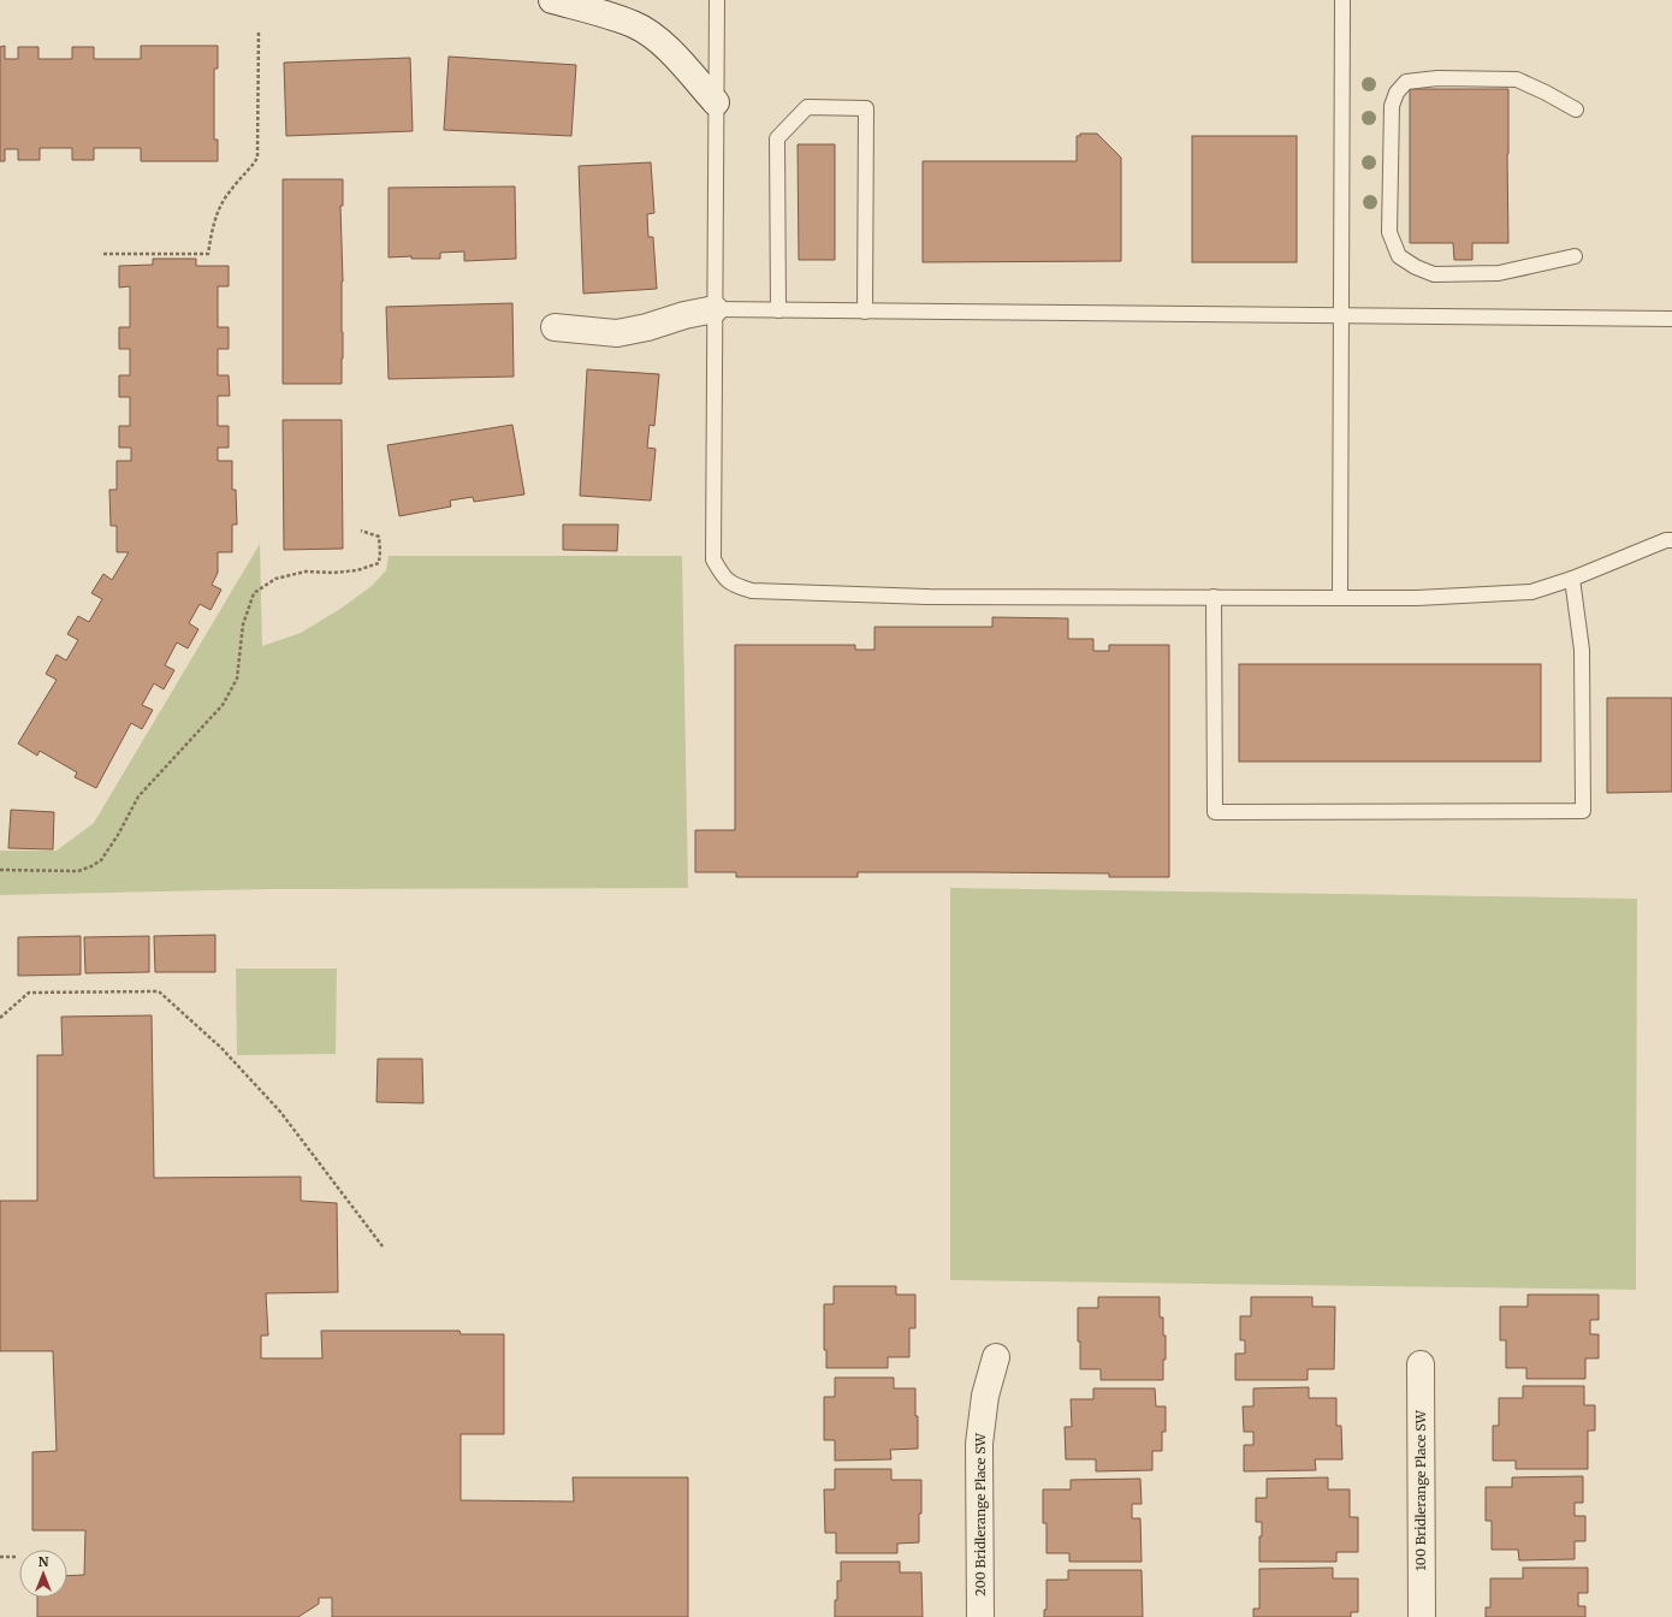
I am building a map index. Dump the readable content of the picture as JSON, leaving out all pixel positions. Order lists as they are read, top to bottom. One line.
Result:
{"streets":{"street":["100 Bridlerange Place SW","200 Bridlerange Place SW"]},"north":"top"}
